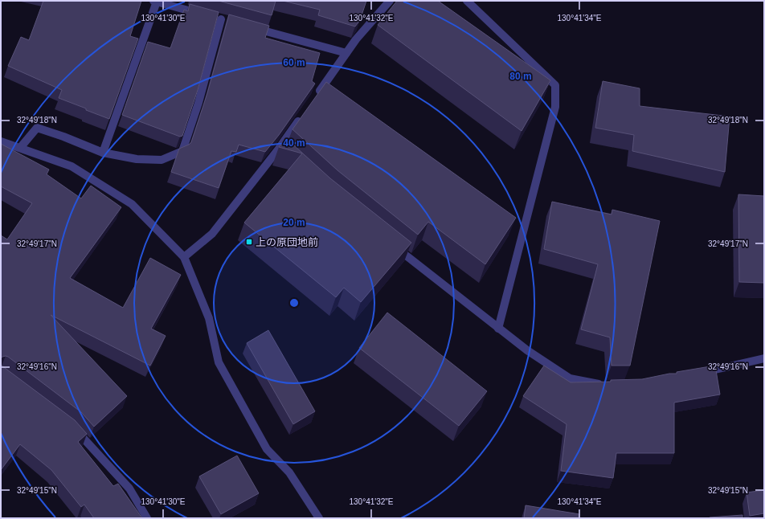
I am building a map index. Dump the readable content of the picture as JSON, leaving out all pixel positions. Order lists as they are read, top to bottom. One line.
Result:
{"places":{"transit":["上の原団地前"]},"coordinates":["130°41'30\"E","130°41'32\"E","130°41'34\"E","32°49'18\"N","32°49'17\"N","32°49'16\"N","32°49'15\"N"],"rings":["60 m","80 m","40 m","20 m"]}
